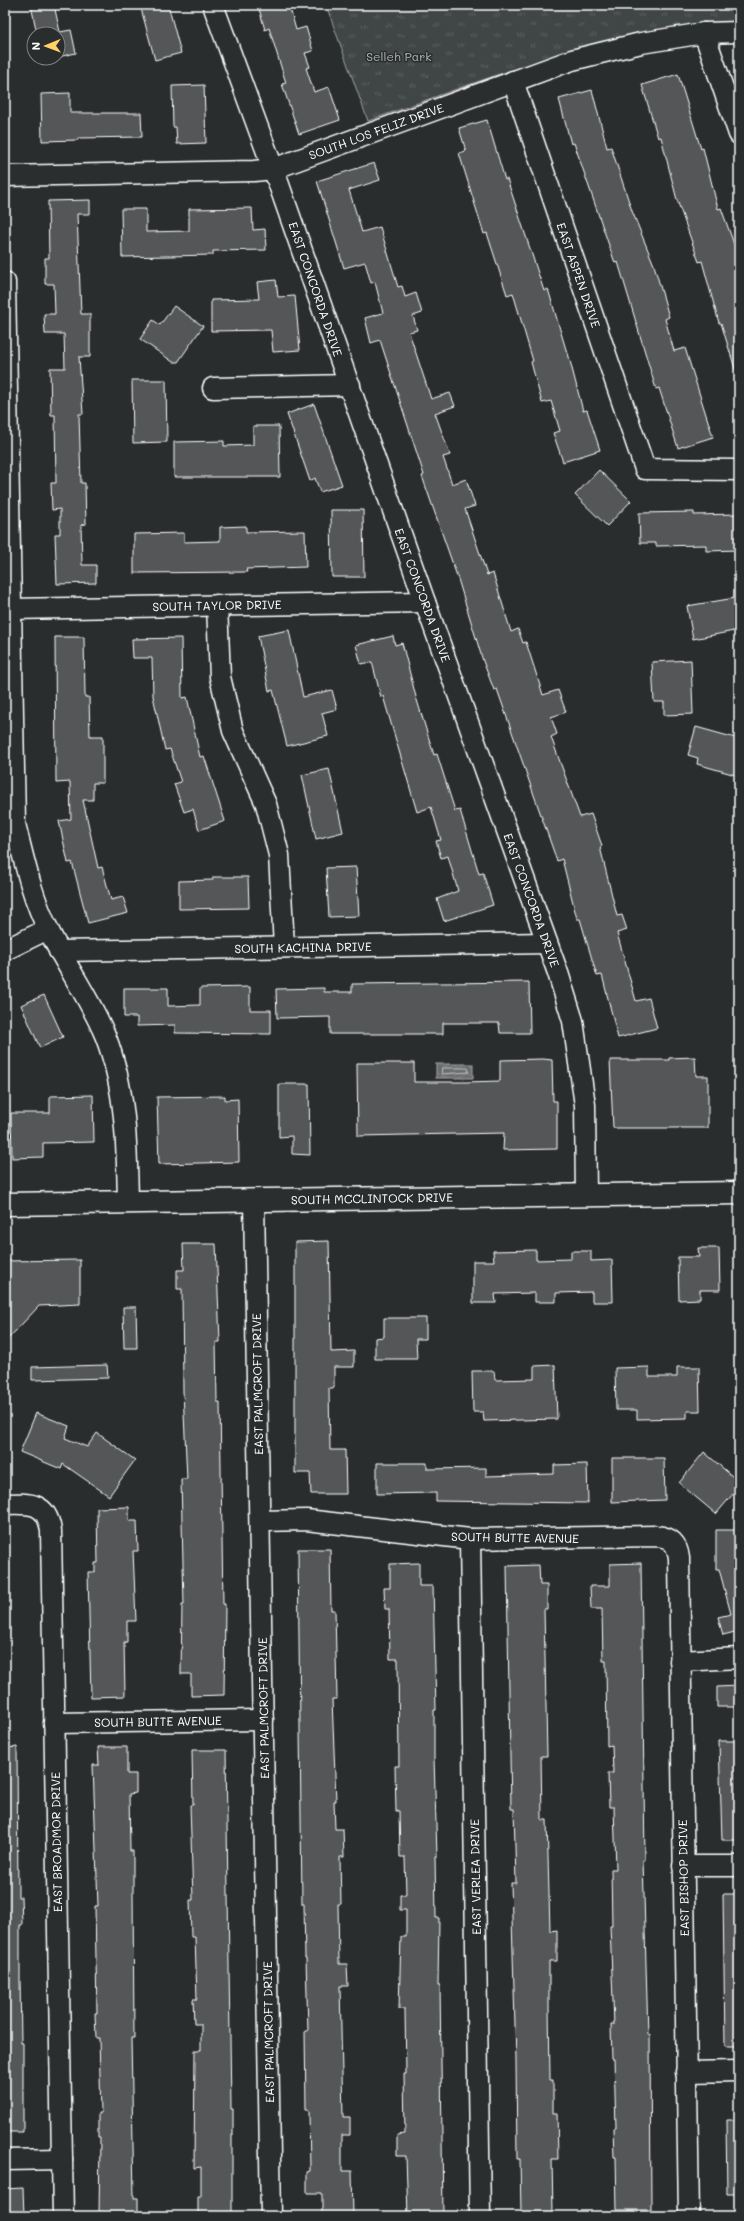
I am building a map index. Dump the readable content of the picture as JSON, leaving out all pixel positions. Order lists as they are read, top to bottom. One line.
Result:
{"streets":{"main road":["SOUTH MCCLINTOCK DRIVE"],"street":["SOUTH LOS FELIZ DRIVE","EAST ASPEN DRIVE","EAST CONCORDA DRIVE","SOUTH TAYLOR DRIVE","SOUTH KACHINA DRIVE","EAST PALMCROFT DRIVE","SOUTH BUTTE AVENUE","EAST BROADMOR DRIVE","EAST VERLEA DRIVE","EAST BISHOP DRIVE"]},"crossings":[["SOUTH LOS FELIZ DRIVE","EAST ASPEN DRIVE"],["SOUTH LOS FELIZ DRIVE","EAST CONCORDA DRIVE"],["EAST CONCORDA DRIVE","SOUTH TAYLOR DRIVE"],["EAST CONCORDA DRIVE","SOUTH KACHINA DRIVE"],["EAST CONCORDA DRIVE","SOUTH MCCLINTOCK DRIVE"],["SOUTH MCCLINTOCK DRIVE","EAST PALMCROFT DRIVE"],["EAST PALMCROFT DRIVE","SOUTH BUTTE AVENUE"],["SOUTH BUTTE AVENUE","EAST BROADMOR DRIVE"],["SOUTH BUTTE AVENUE","EAST VERLEA DRIVE"],["SOUTH BUTTE AVENUE","EAST BISHOP DRIVE"]],"parks":["Selleh Park"],"north":"left"}
